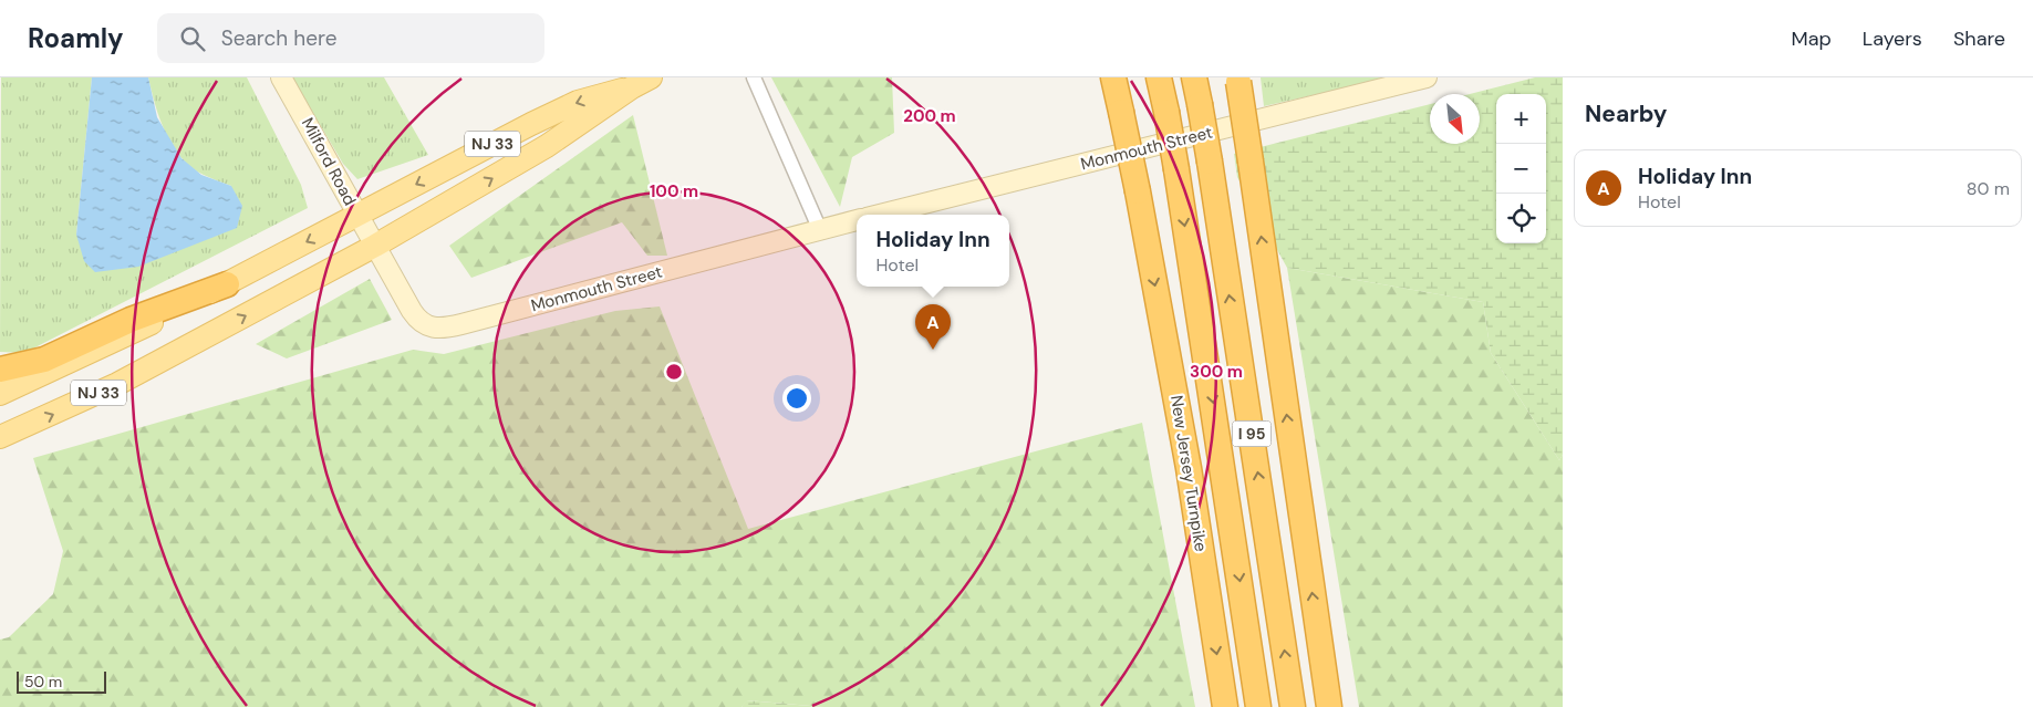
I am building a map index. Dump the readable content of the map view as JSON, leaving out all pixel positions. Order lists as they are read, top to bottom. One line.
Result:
{"streets":{"highway":["I 95","New Jersey Turnpike"],"main road":["NJ 33"],"street":["Monmouth Street","Milford Road"]},"crossings":[["NJ 33","Monmouth Street"],["NJ 33","Milford Road"],["Monmouth Street","Milford Road"]],"scale_bar":"50 m","north":"bottom right","page":{"header":"Roamly","search":"Search here","nav":["Map","Layers","Share"],"heading":"Nearby","map_buttons":["+","−"],"list":[{"mark":"A","name":"Holiday Inn","note":"Hotel","value":"80 m"}],"popup":["Holiday Inn","Hotel"],"pins":"A","scale":"50 m"},"rings":["200 m","100 m","300 m"]}
